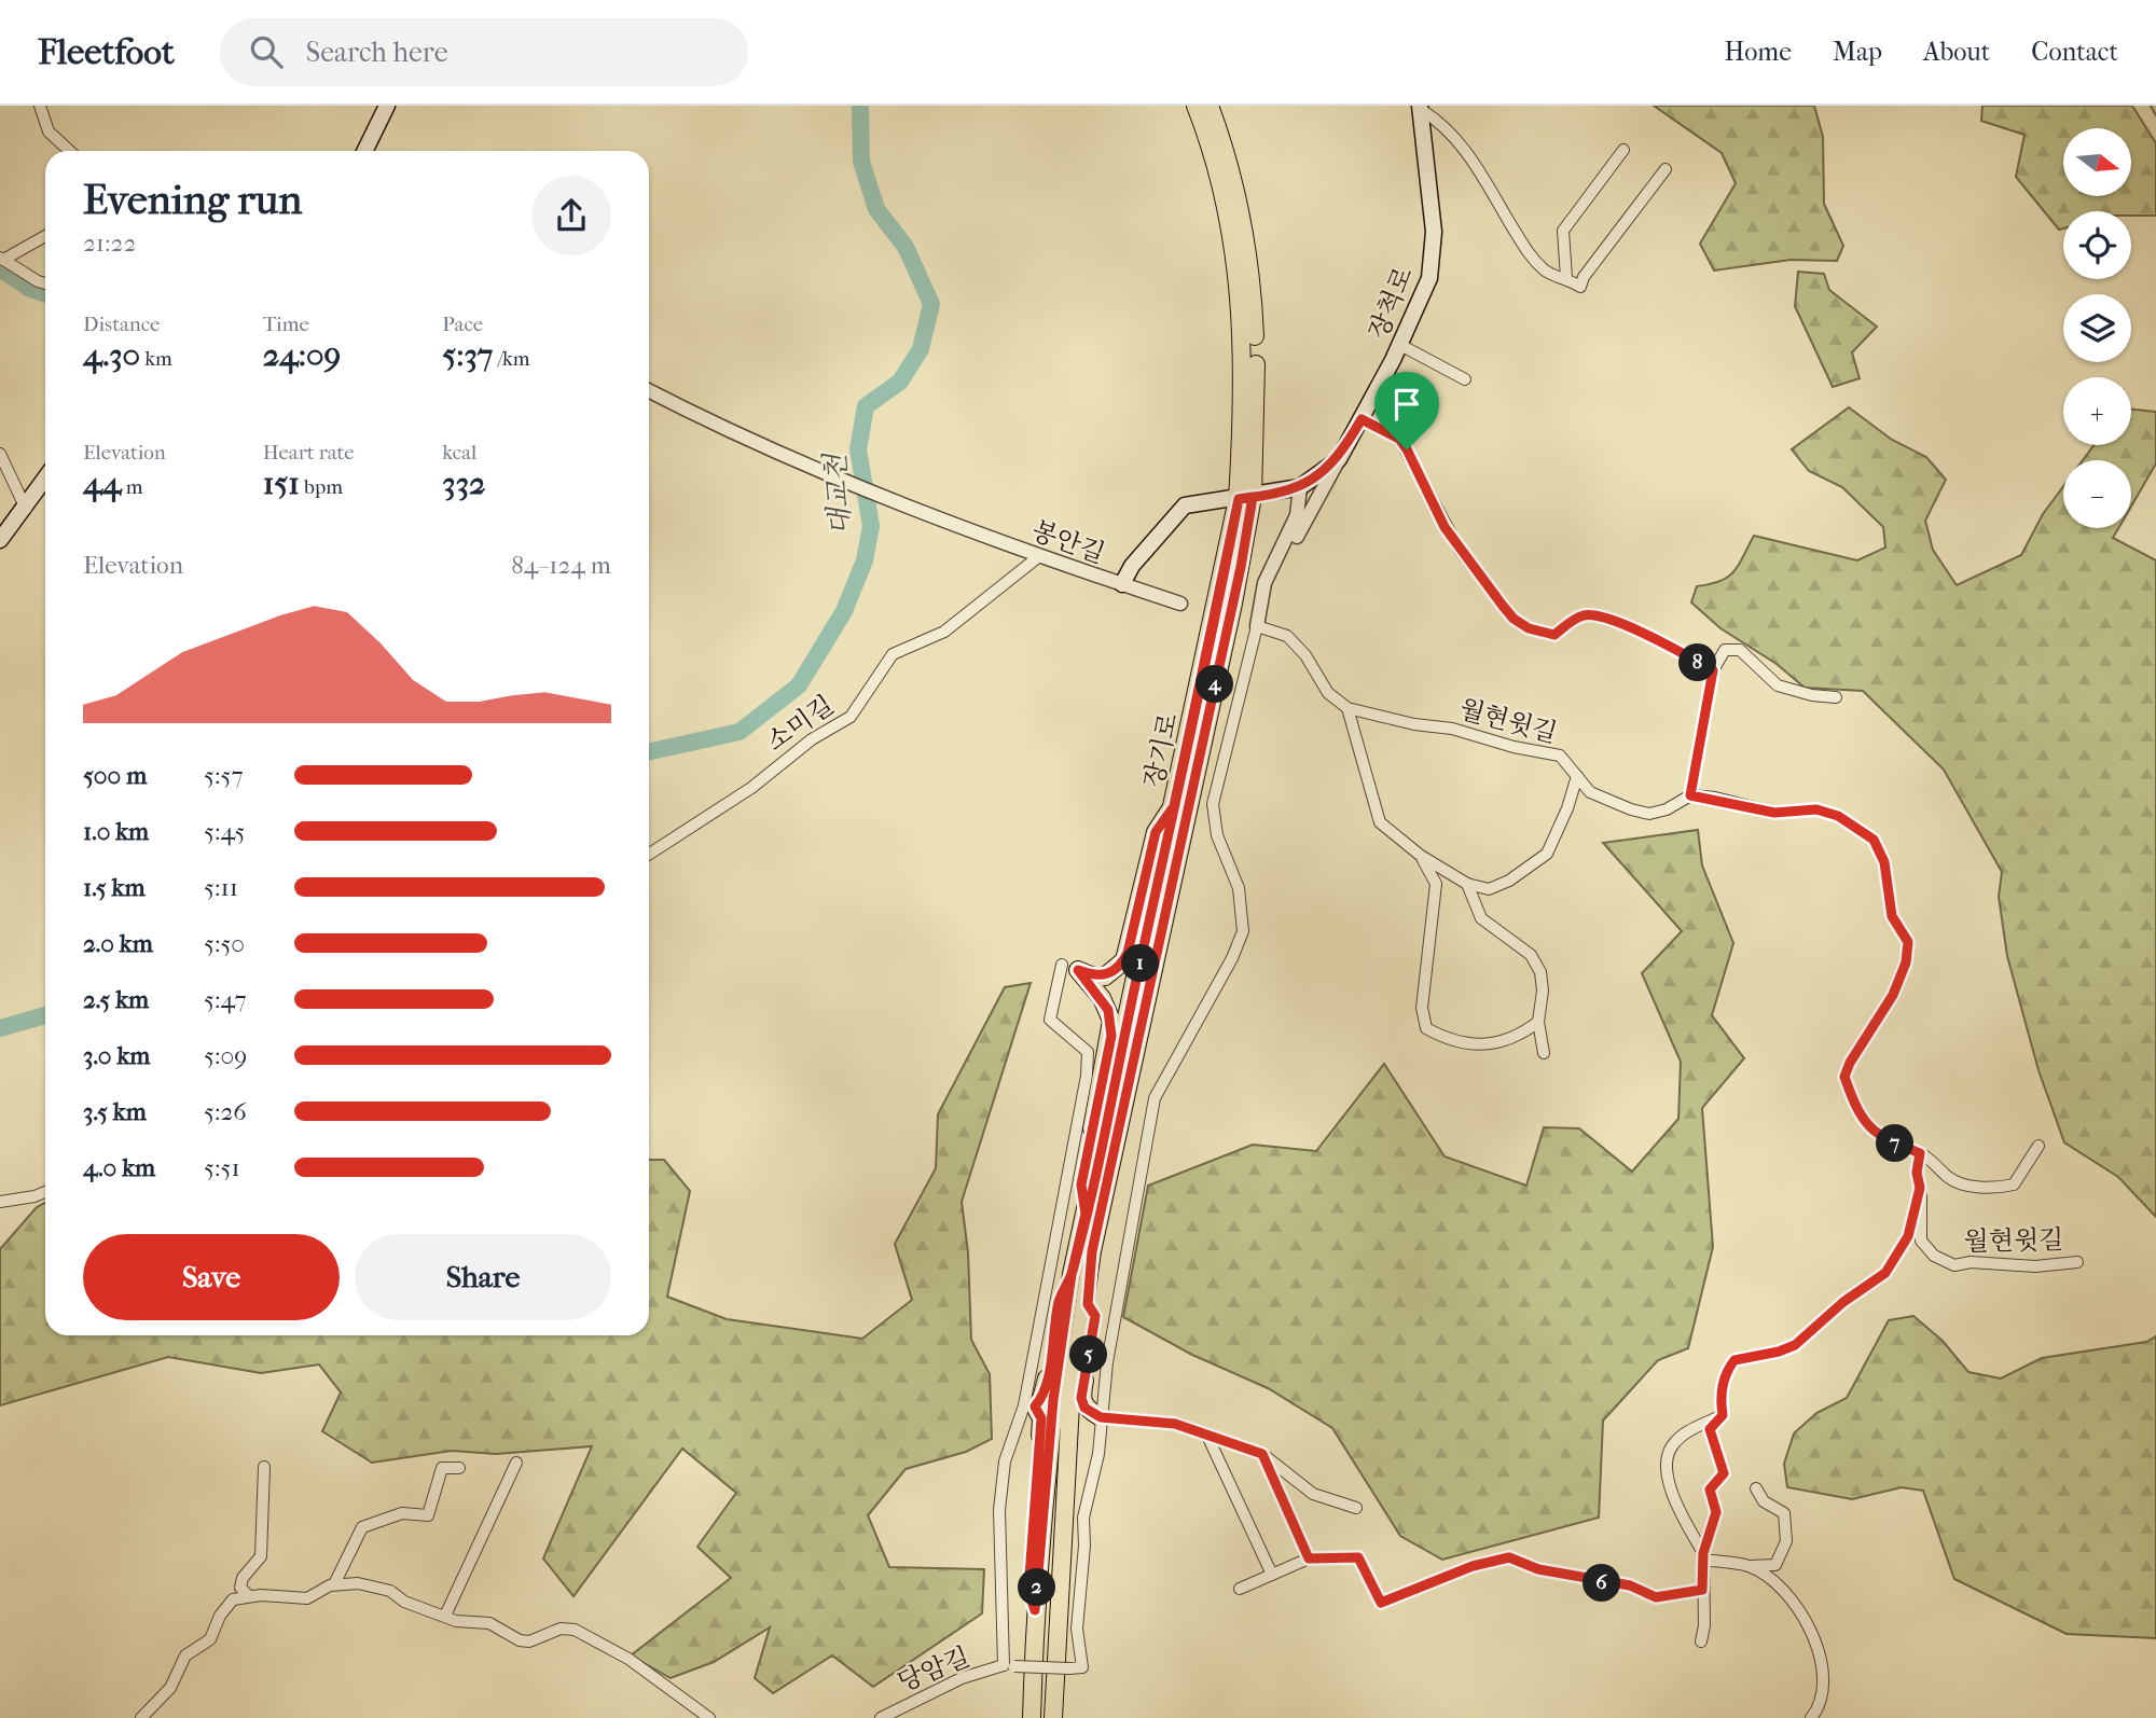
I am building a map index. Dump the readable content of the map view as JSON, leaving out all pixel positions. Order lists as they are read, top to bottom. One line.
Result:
{"streets":{"main road":["장척로","장기로"],"street":["봉안길","월현윗길","소미길","당암길"]},"crossings":[["봉안길","소미길"]],"water":["대교천"],"north":"right","page":{"header":"Fleetfoot","search":"Search here","nav":["Home","Map","About","Contact"],"map_buttons":["+","−"],"heading":["Evening run","21:22"],"stats":[["Distance","4.30 km"],["Time","24:09"],["Pace","5:37 /km"],["Elevation","44 m"],["Heart rate","151 bpm"],["kcal","332"]],"chart":["Elevation","84–124 m"],"pins":["8","4","1","7","5","6","2"],"list":[{"name":"500 m","note":"5:57"},{"name":"1.0 km","note":"5:45"},{"name":"1.5 km","note":"5:11"},{"name":"2.0 km","note":"5:50"},{"name":"2.5 km","note":"5:47"},{"name":"3.0 km","note":"5:09"},{"name":"3.5 km","note":"5:26"},{"name":"4.0 km","note":"5:51"}],"buttons":["Save","Share"]}}
